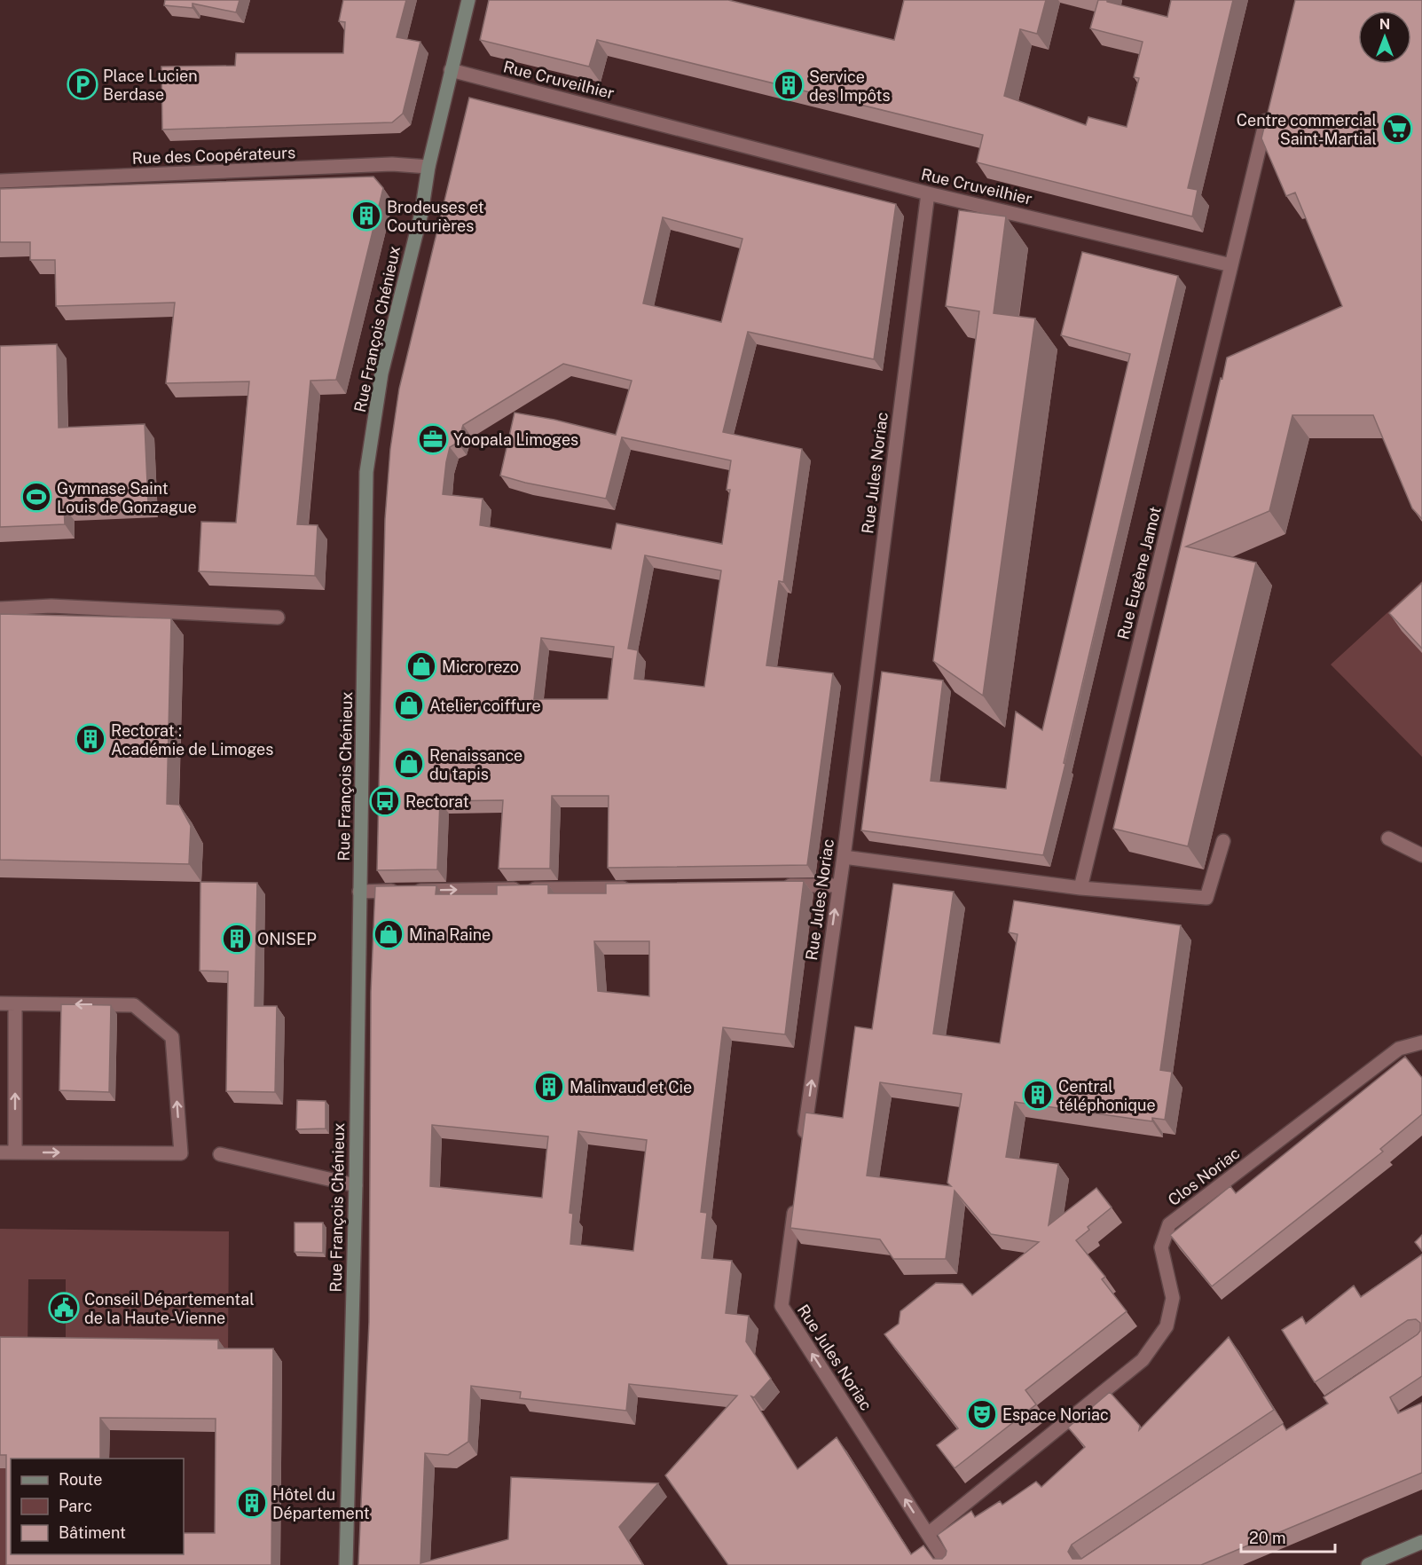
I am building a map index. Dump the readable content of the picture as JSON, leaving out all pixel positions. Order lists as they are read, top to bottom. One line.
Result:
{"streets":{"main road":["Rue François Chénieux"],"street":["Rue Cruveilhier","Rue des Coopérateurs","Rue Jules Noriac","Rue Eugène Jamot","Clos Noriac"]},"crossings":[["Rue Cruveilhier","Rue François Chénieux"],["Rue Cruveilhier","Rue Jules Noriac"],["Rue Cruveilhier","Rue Eugène Jamot"],["Rue des Coopérateurs","Rue François Chénieux"],["Rue Jules Noriac","Clos Noriac"]],"one_way":["Rue Jules Noriac"],"places":{"parking":["Place Lucien Berdase"],"building":["Service des Impôts","Brodeuses et Couturières","Rectorat : Académie de Limoges","ONISEP","Malinvaud et Cie","Central téléphonique","Hôtel du Département"],"supermarket":["Centre commercial Saint-Martial"],"office":["Yoopala Limoges"],"sports":["Gymnase Saint Louis de Gonzague"],"shop":["Micro rezo","Atelier coiffure","Renaissance du tapis","Mina Raine"],"bus stop":["Rectorat"],"public building":["Conseil Départemental de la Haute-Vienne"],"theatre":["Espace Noriac"]},"legend":["Route","Parc","Bâtiment"],"scale_bar":"20 m","north":"top"}
